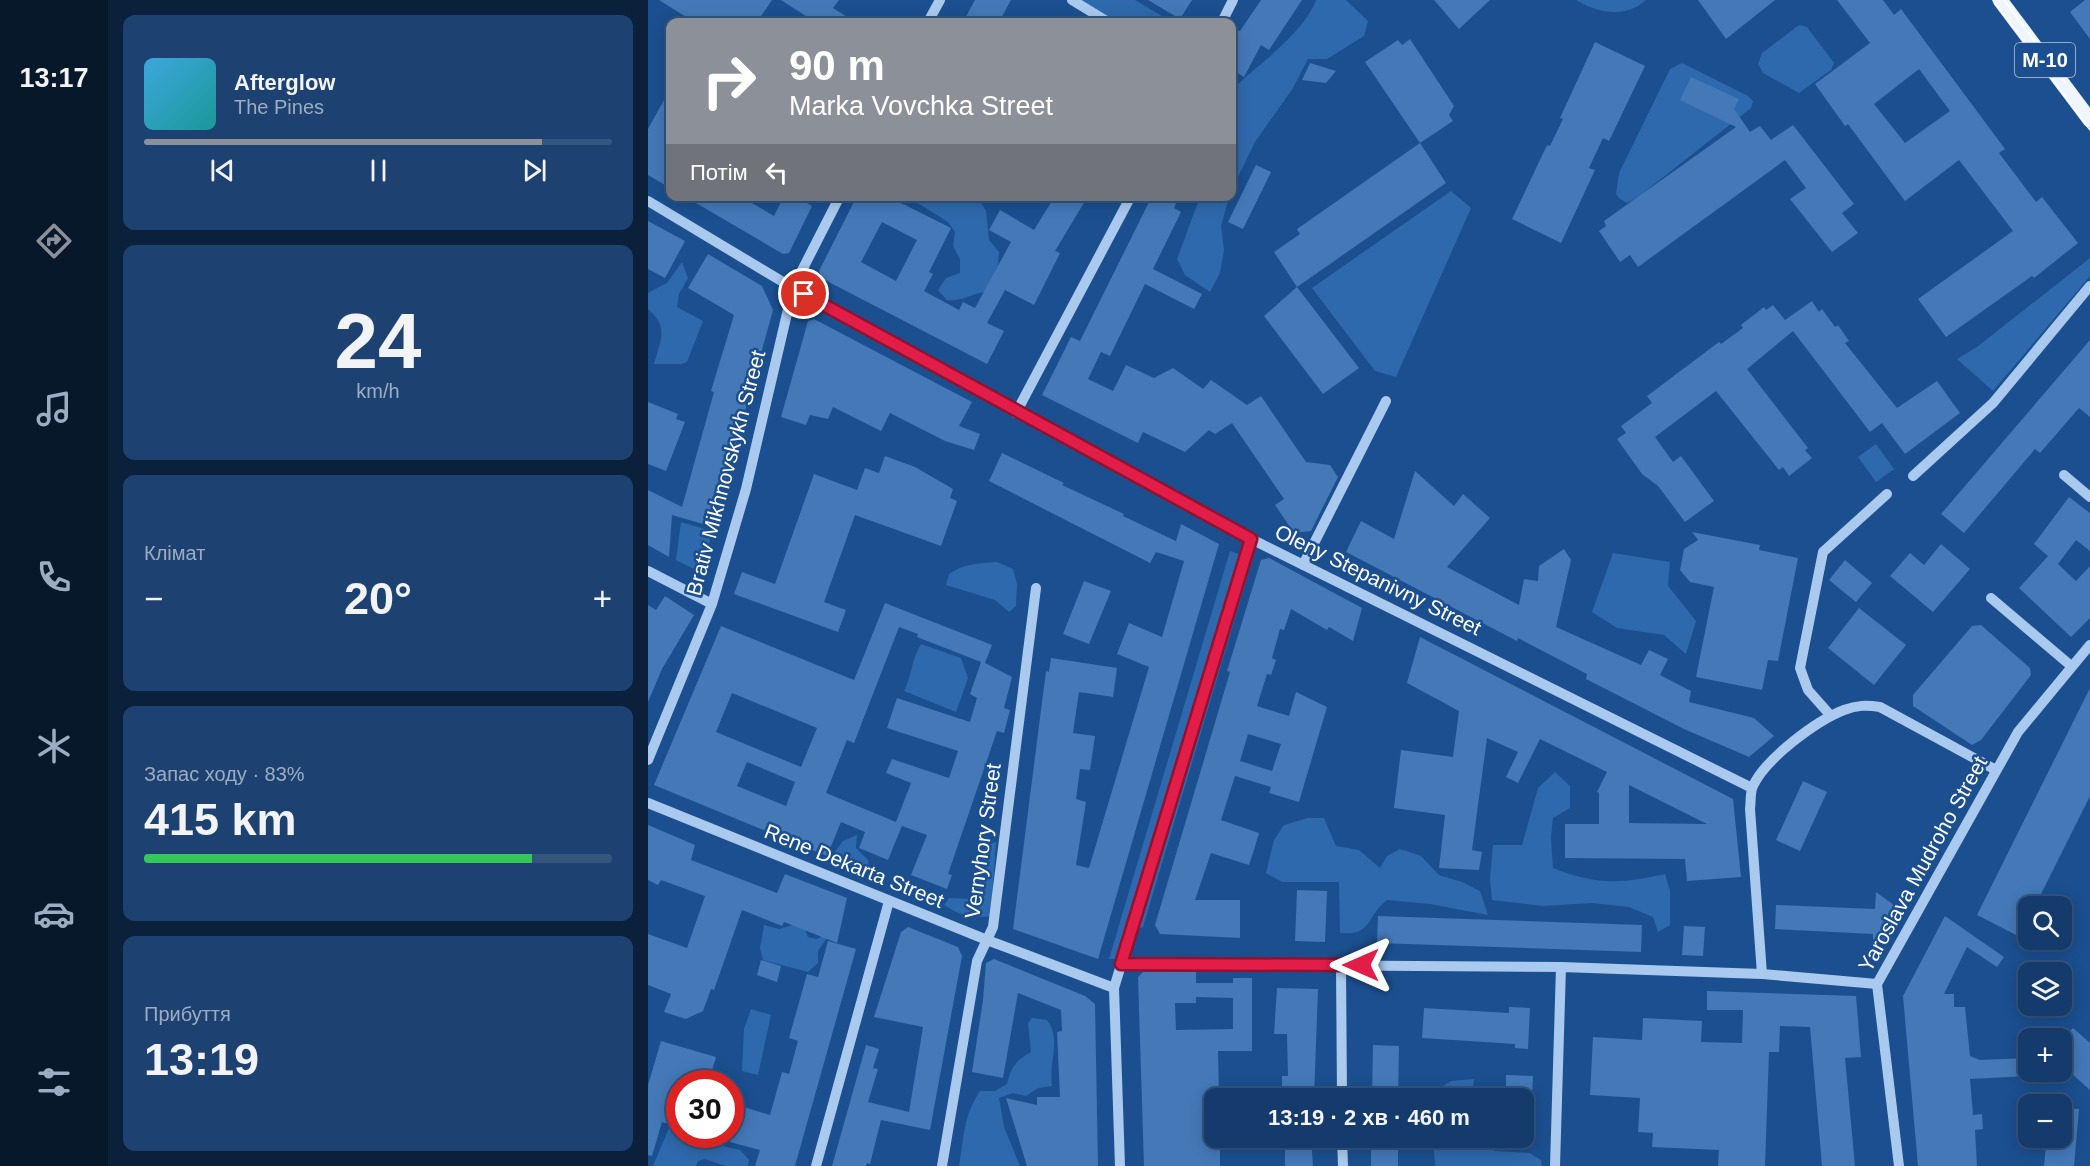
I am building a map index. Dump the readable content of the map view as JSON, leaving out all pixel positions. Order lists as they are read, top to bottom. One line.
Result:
{"streets":{"main road":["М-10"],"street":["Brativ Mikhnovskykh Street","Oleny Stepanivny Street","Vernyhory Street","Yaroslava Mudroho Street","Rene Dekarta Street"]},"crossings":[["Brativ Mikhnovskykh Street","Oleny Stepanivny Street"],["Vernyhory Street","Rene Dekarta Street"]],"page":{"tabs":"13:17","turn":["90 m","Marka Vovchka Street"],"song":["Afterglow","The Pines"],"then":"Потім","tile":[["24","km/h"],"Клімат",["Запас ходу · 83%","415 km"],["Прибуття","13:19"]],"heat":["−","20°","+"],"map_buttons":["+","−"],"limit":"30","trip":"13:19 · 2 хв · 460 m"}}
